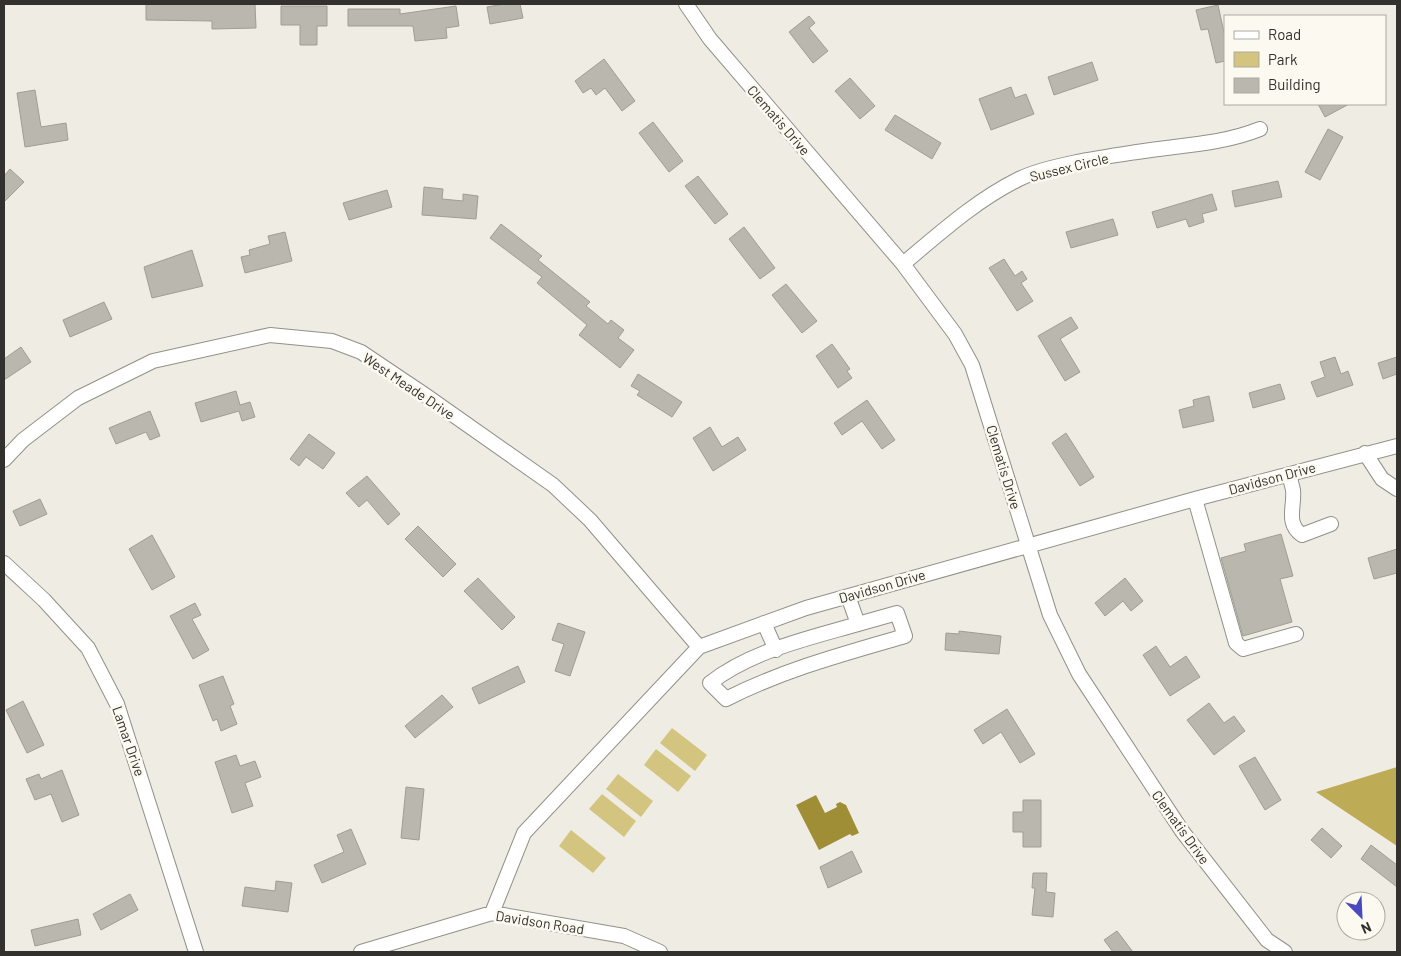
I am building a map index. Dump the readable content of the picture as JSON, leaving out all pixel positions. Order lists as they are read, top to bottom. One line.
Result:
{"streets":{"street":["Clematis Drive","Sussex Circle","West Meade Drive","Davidson Drive","Lamar Drive","Davidson Road"]},"crossings":[["Clematis Drive","Sussex Circle"],["Clematis Drive","Davidson Drive"],["West Meade Drive","Davidson Drive"],["Davidson Drive","Davidson Road"]],"legend":["Road","Park","Building"],"north":"bottom right"}
